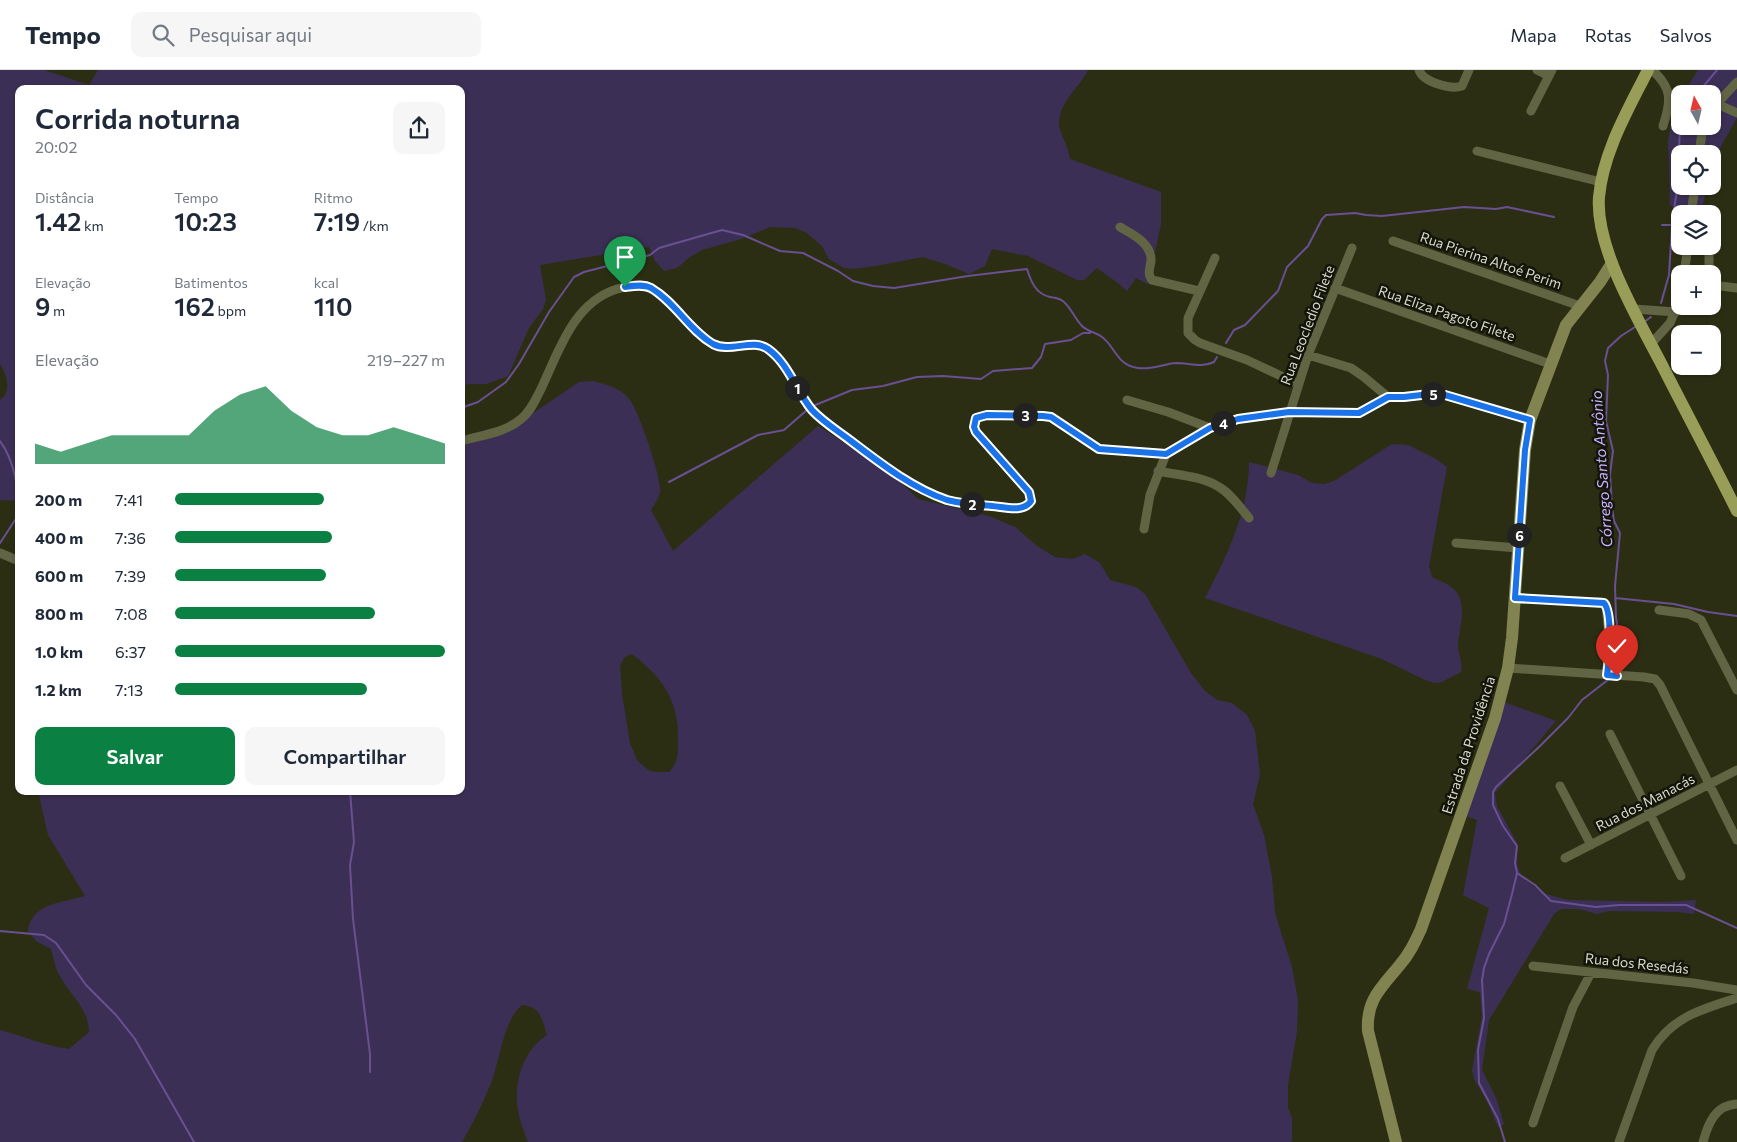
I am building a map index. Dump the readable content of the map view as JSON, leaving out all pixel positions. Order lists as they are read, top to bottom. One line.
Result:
{"streets":{"street":["Rua Pierina Altoé Perim","Rua Eliza Pagoto Filete","Rua Leocledio Filete","Estrada da Providência","Rua dos Manacás","Rua dos Resedás"]},"crossings":[["Rua Pierina Altoé Perim","Estrada da Providência"],["Rua Eliza Pagoto Filete","Rua Leocledio Filete"],["Rua Eliza Pagoto Filete","Estrada da Providência"]],"water":["Córrego Santo Antônio"],"north":"top","page":{"header":"Tempo","search":"Pesquisar aqui","nav":["Mapa","Rotas","Salvos"],"map_buttons":["+","−"],"heading":["Corrida noturna","20:02"],"stats":[["Distância","1.42 km"],["Tempo","10:23"],["Ritmo","7:19 /km"],["Elevação","9 m"],["Batimentos","162 bpm"],["kcal","110"]],"chart":["Elevação","219–227 m"],"pins":["1","5","3","4","2","6"],"list":[{"name":"200 m","note":"7:41"},{"name":"400 m","note":"7:36"},{"name":"600 m","note":"7:39"},{"name":"800 m","note":"7:08"},{"name":"1.0 km","note":"6:37"},{"name":"1.2 km","note":"7:13"}],"buttons":["Salvar","Compartilhar"]}}
